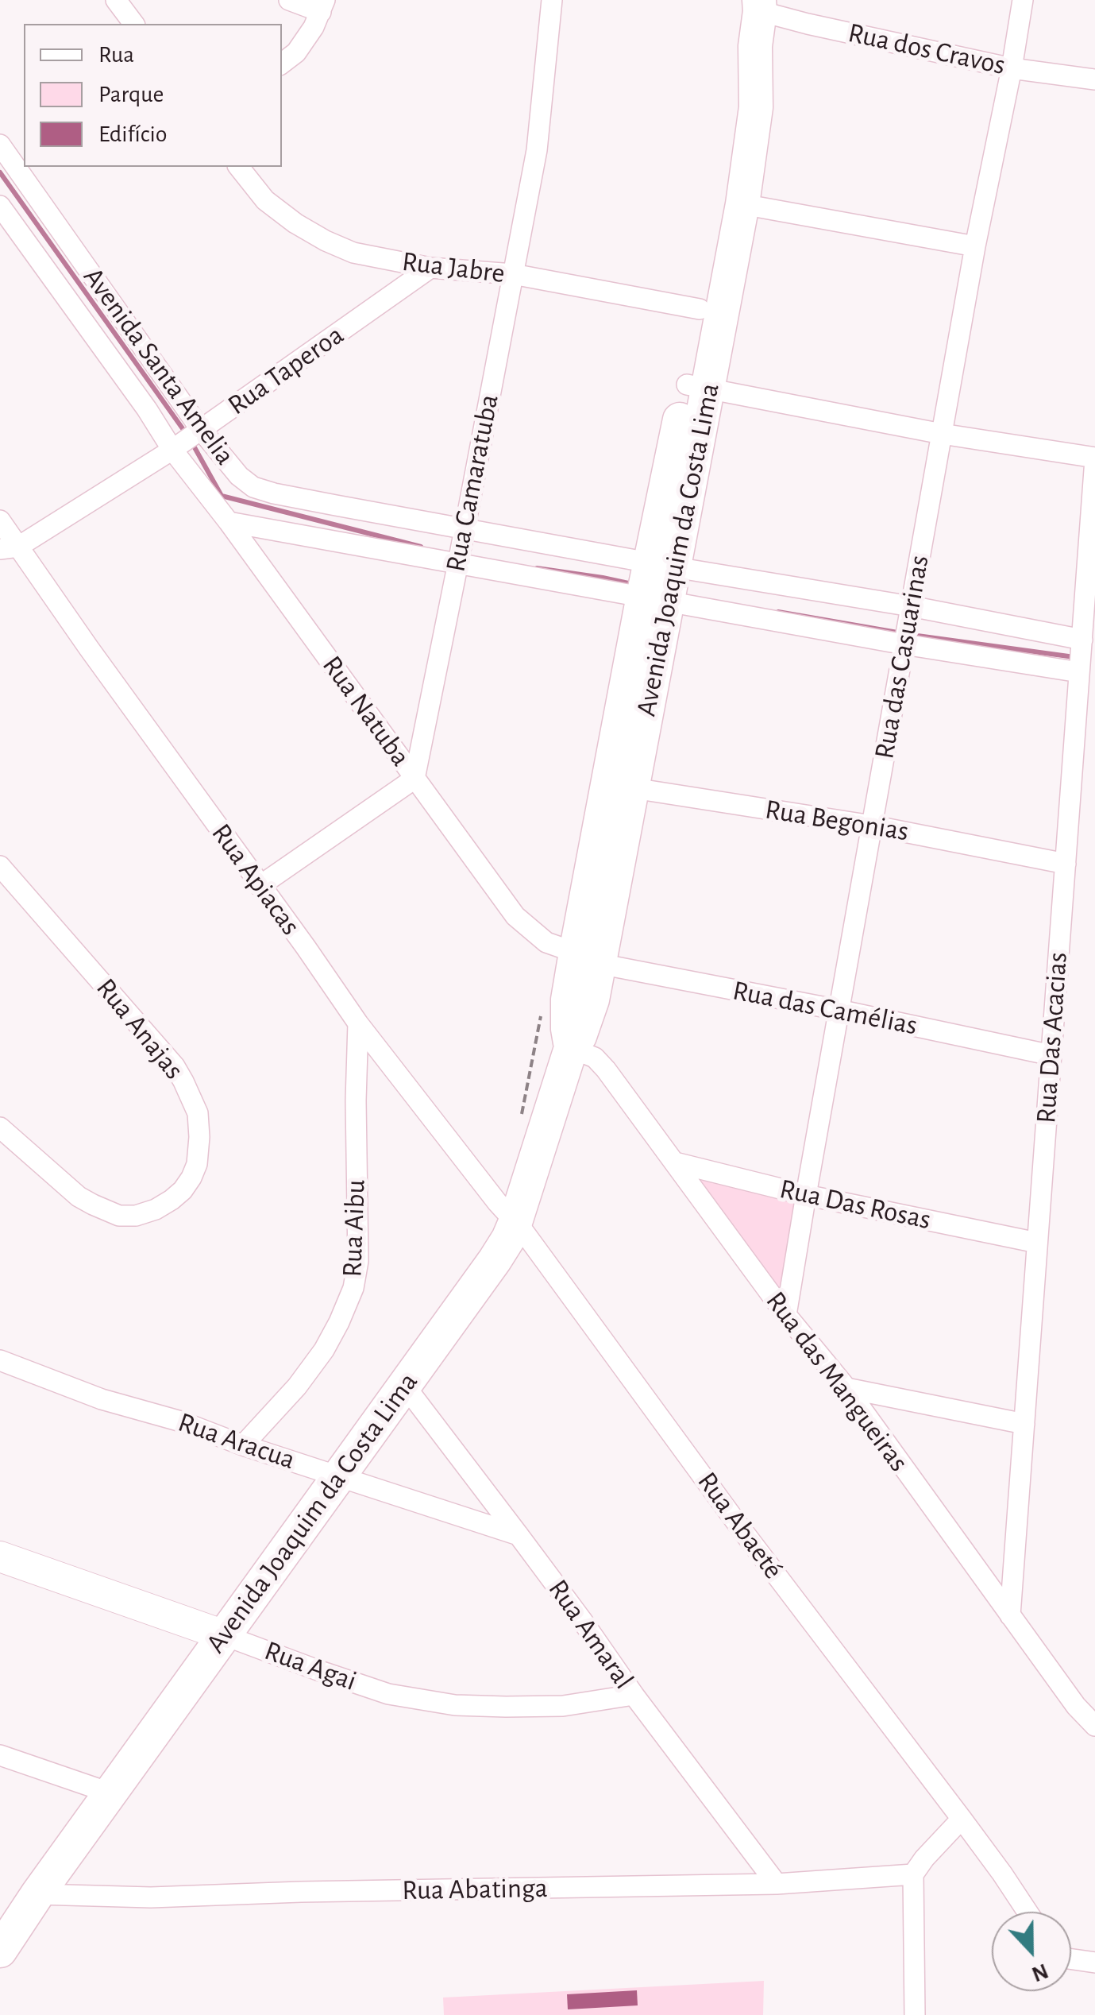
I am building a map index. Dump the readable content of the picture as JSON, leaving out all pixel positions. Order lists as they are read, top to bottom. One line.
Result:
{"streets":{"main road":["Avenida Joaquim da Costa Lima"],"street":["Rua dos Cravos","Rua Jabre","Avenida Santa Amelia","Rua Taperoa","Rua Camaratuba","Rua das Casuarinas","Rua Natuba","Rua Begonias","Rua Apiacas","Rua das Camélias","Rua Anajas","Rua Das Acacias","Rua Das Rosas","Rua Aibu","Rua das Mangueiras","Rua Aracua","Rua Abaeté","Rua Amaral","Rua Agai","Rua Abatinga"]},"crossings":[["Rua dos Cravos","Avenida Joaquim da Costa Lima"],["Rua dos Cravos","Rua das Casuarinas"],["Rua Jabre","Rua Taperoa"],["Rua Jabre","Rua Camaratuba"],["Rua Jabre","Avenida Joaquim da Costa Lima"],["Avenida Santa Amelia","Rua Taperoa"],["Avenida Santa Amelia","Rua Camaratuba"],["Avenida Santa Amelia","Avenida Joaquim da Costa Lima"],["Avenida Santa Amelia","Rua das Casuarinas"],["Avenida Santa Amelia","Rua Natuba"],["Avenida Santa Amelia","Rua Das Acacias"],["Rua Taperoa","Rua Natuba"],["Rua Taperoa","Rua Apiacas"],["Rua Camaratuba","Rua Natuba"],["Avenida Joaquim da Costa Lima","Rua Natuba"],["Avenida Joaquim da Costa Lima","Rua Begonias"],["Avenida Joaquim da Costa Lima","Rua Apiacas"],["Avenida Joaquim da Costa Lima","Rua das Camélias"],["Avenida Joaquim da Costa Lima","Rua das Mangueiras"],["Avenida Joaquim da Costa Lima","Rua Aracua"],["Avenida Joaquim da Costa Lima","Rua Abaeté"],["Avenida Joaquim da Costa Lima","Rua Amaral"],["Avenida Joaquim da Costa Lima","Rua Agai"],["Avenida Joaquim da Costa Lima","Rua Abatinga"],["Rua das Casuarinas","Rua Begonias"],["Rua das Casuarinas","Rua das Camélias"],["Rua das Casuarinas","Rua Das Rosas"],["Rua das Casuarinas","Rua das Mangueiras"],["Rua Natuba","Rua das Camélias"],["Rua Begonias","Rua Das Acacias"],["Rua Apiacas","Rua Aibu"],["Rua Apiacas","Rua Abaeté"],["Rua das Camélias","Rua Das Acacias"],["Rua Das Acacias","Rua Das Rosas"],["Rua Das Acacias","Rua das Mangueiras"],["Rua Das Rosas","Rua das Mangueiras"],["Rua Aibu","Rua Aracua"],["Rua Aracua","Rua Amaral"],["Rua Amaral","Rua Agai"],["Rua Amaral","Rua Abatinga"]],"legend":["Rua","Parque","Edifício"],"north":"bottom"}
